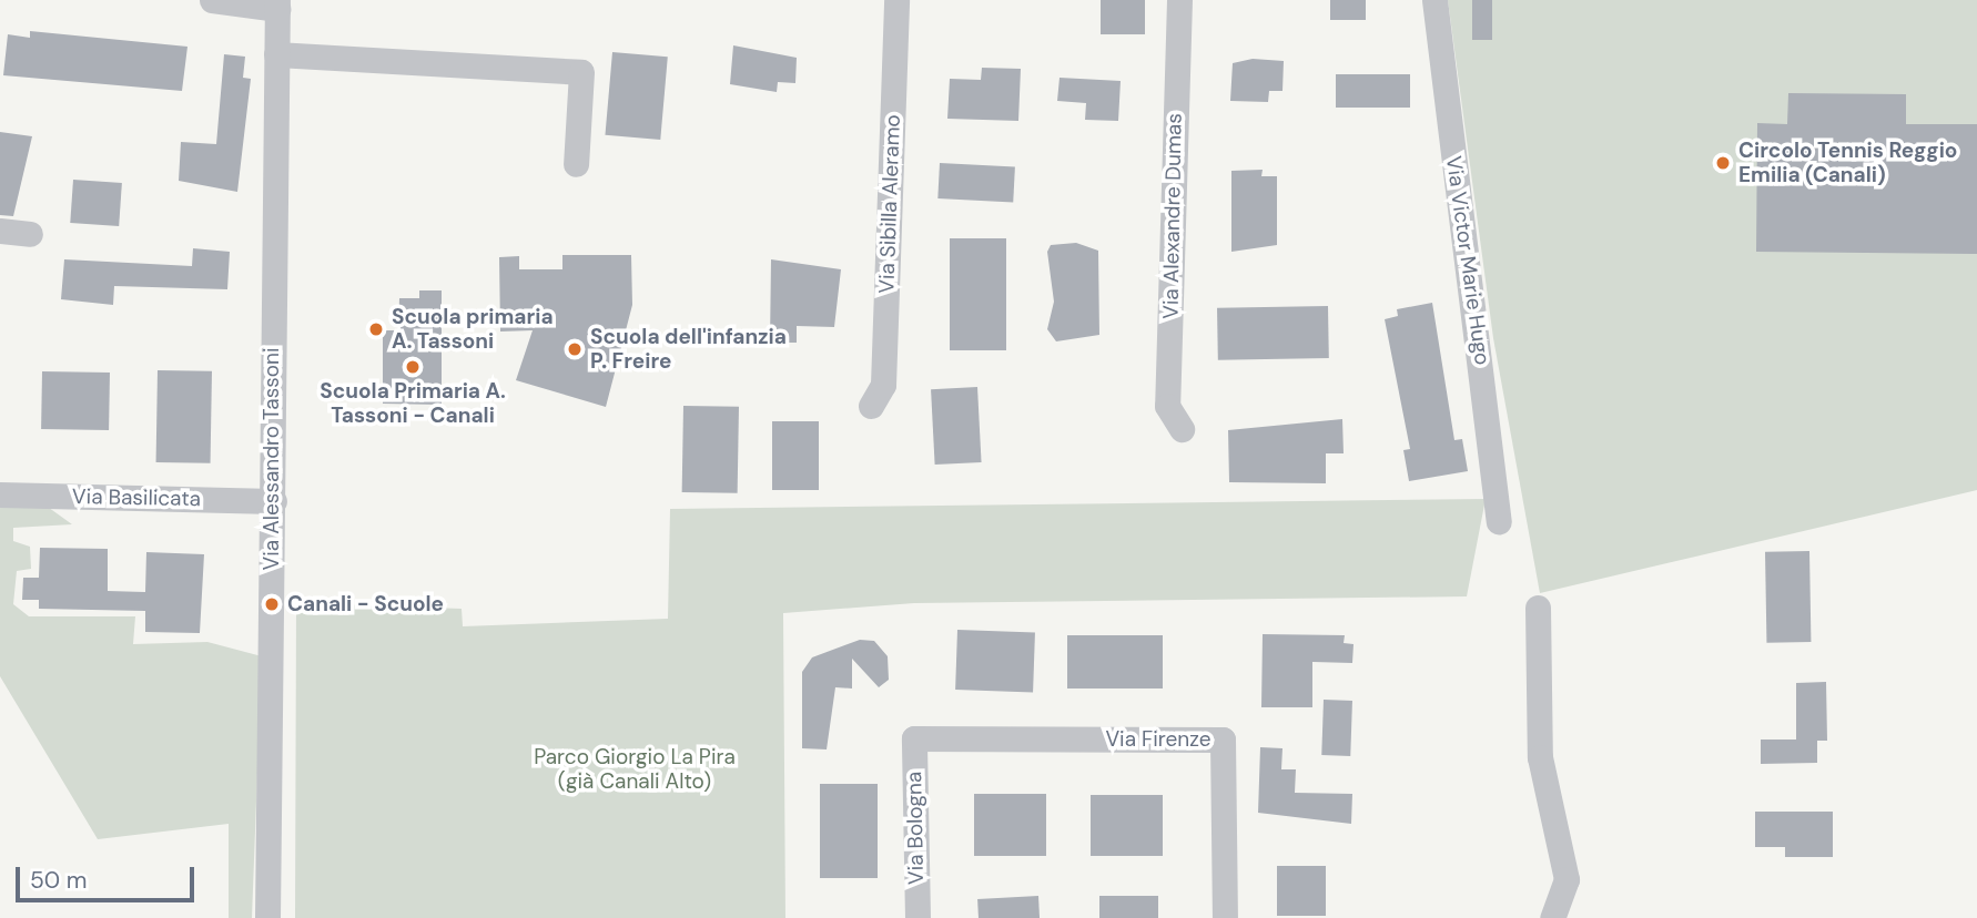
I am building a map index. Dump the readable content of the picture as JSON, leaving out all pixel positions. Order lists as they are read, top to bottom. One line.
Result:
{"streets":{"street":["Via Sibilla Aleramo","Via Alexandre Dumas","Via Victor Marie Hugo","Via Alessandro Tassoni","Via Basilicata","Via Firenze","Via Bologna"]},"crossings":[["Via Alessandro Tassoni","Via Basilicata"],["Via Firenze","Via Bologna"]],"parks":["Parco Giorgio La Pira (già Canali Alto)"],"places":["Circolo Tennis Reggio Emilia (Canali)","Scuola primaria A. Tassoni","Scuola dell'infanzia P. Freire","Scuola Primaria A. Tassoni - Canali","Canali - Scuole"],"scale_bar":"50 m"}
